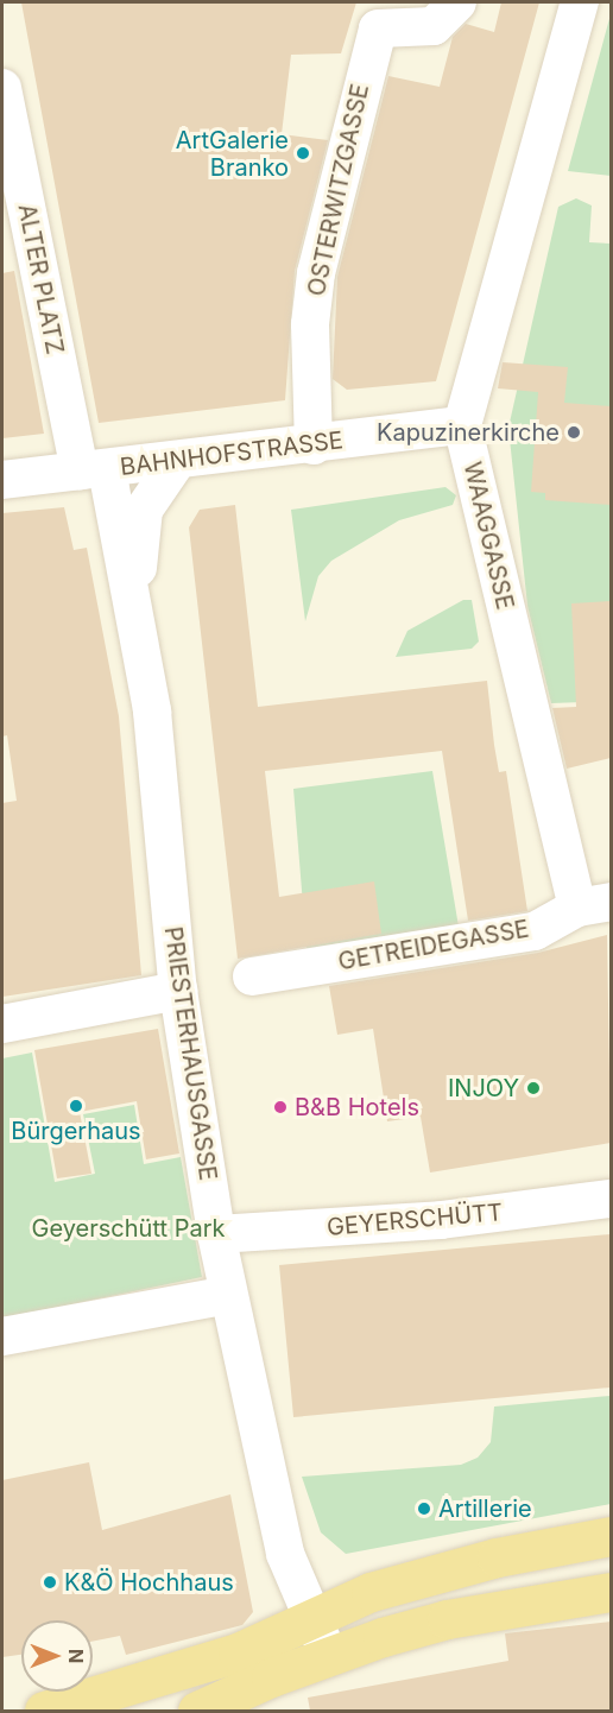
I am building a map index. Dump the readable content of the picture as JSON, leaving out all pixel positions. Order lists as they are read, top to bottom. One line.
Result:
{"streets":{"street":["OSTERWITZGASSE","ALTER PLATZ","BAHNHOFSTRASSE","WAAGGASSE","GETREIDEGASSE","PRIESTERHAUSGASSE","GEYERSCHÜTT"]},"crossings":[["OSTERWITZGASSE","BAHNHOFSTRASSE"],["ALTER PLATZ","BAHNHOFSTRASSE"],["ALTER PLATZ","PRIESTERHAUSGASSE"],["BAHNHOFSTRASSE","WAAGGASSE"],["BAHNHOFSTRASSE","PRIESTERHAUSGASSE"],["WAAGGASSE","GETREIDEGASSE"],["PRIESTERHAUSGASSE","GEYERSCHÜTT"]],"parks":["Geyerschütt Park"],"places":["ArtGalerie Branko","Kapuzinerkirche","INJOY","Bürgerhaus","B&B Hotels","Artillerie","K&Ö Hochhaus"],"north":"right"}
